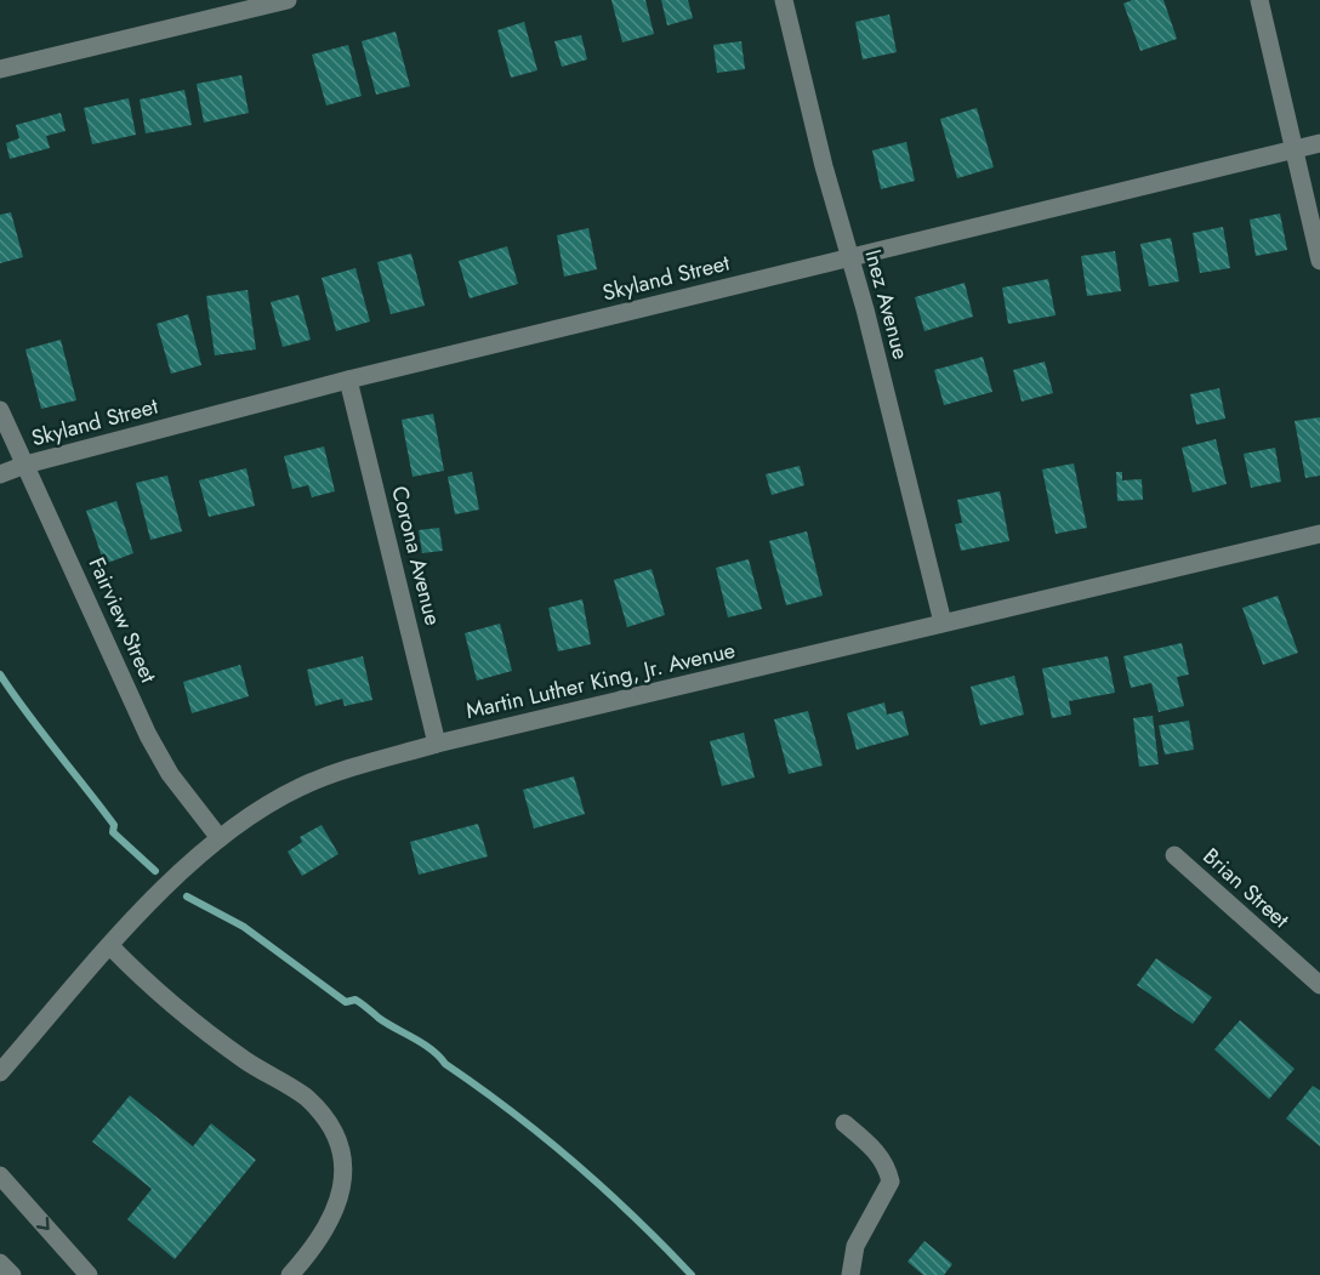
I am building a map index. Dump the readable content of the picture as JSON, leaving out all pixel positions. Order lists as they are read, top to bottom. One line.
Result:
{"streets":{"street":["Skyland Street","Inez Avenue","Corona Avenue","Fairview Street","Martin Luther King, Jr. Avenue","Brian Street"]},"crossings":[["Skyland Street","Inez Avenue"],["Skyland Street","Corona Avenue"],["Skyland Street","Fairview Street"],["Inez Avenue","Martin Luther King, Jr. Avenue"],["Corona Avenue","Martin Luther King, Jr. Avenue"],["Fairview Street","Martin Luther King, Jr. Avenue"]]}
